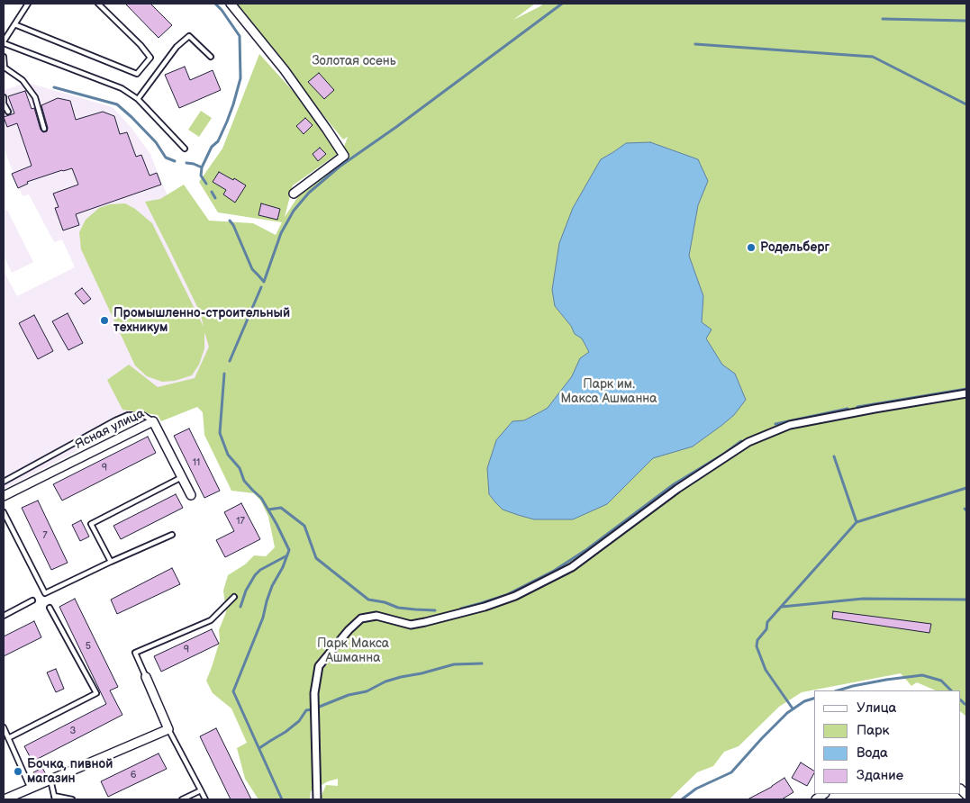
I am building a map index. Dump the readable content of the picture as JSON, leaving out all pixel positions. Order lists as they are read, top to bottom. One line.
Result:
{"streets":{"street":["Ясная улица"]},"parks":["Золотая осень","Парк им. Макса Ашманна","Парк Макса Ашманна"],"places":["Родельберг","Промышленно-строительный техникум","Бочка, пивной магазин"],"house_numbers":["11","9","17","7","5","9","3","6"],"legend":["Улица","Парк","Вода","Здание"]}
